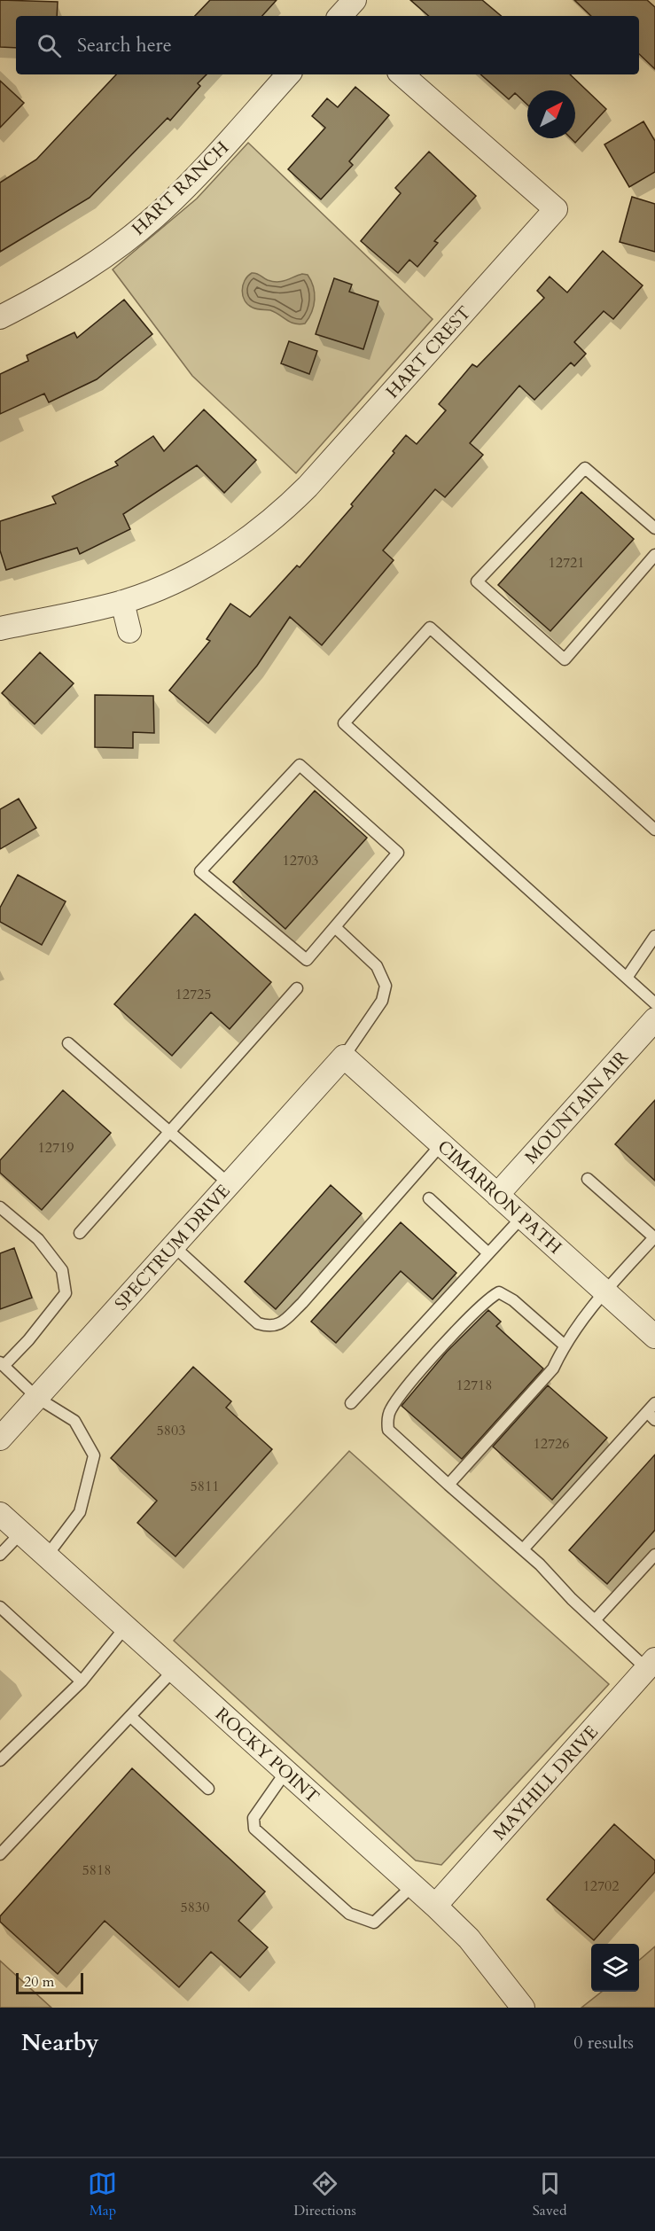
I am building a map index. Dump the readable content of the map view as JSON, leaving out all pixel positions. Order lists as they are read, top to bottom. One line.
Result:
{"streets":{"street":["HART RANCH","HART CREST","MOUNTAIN AIR","CIMARRON PATH","SPECTRUM DRIVE","ROCKY POINT","MAYHILL DRIVE"]},"crossings":[["MOUNTAIN AIR","CIMARRON PATH"],["CIMARRON PATH","SPECTRUM DRIVE"],["ROCKY POINT","MAYHILL DRIVE"]],"house_numbers":["12721","12703","12725","12719","12718","5803","12726","5811","5818","12702","5830"],"scale_bar":"20 m","north":"top right","page":{"search":"Search here","scale":"20 m","heading":["Nearby","0 results"],"nav":["Map","Directions","Saved"]}}
